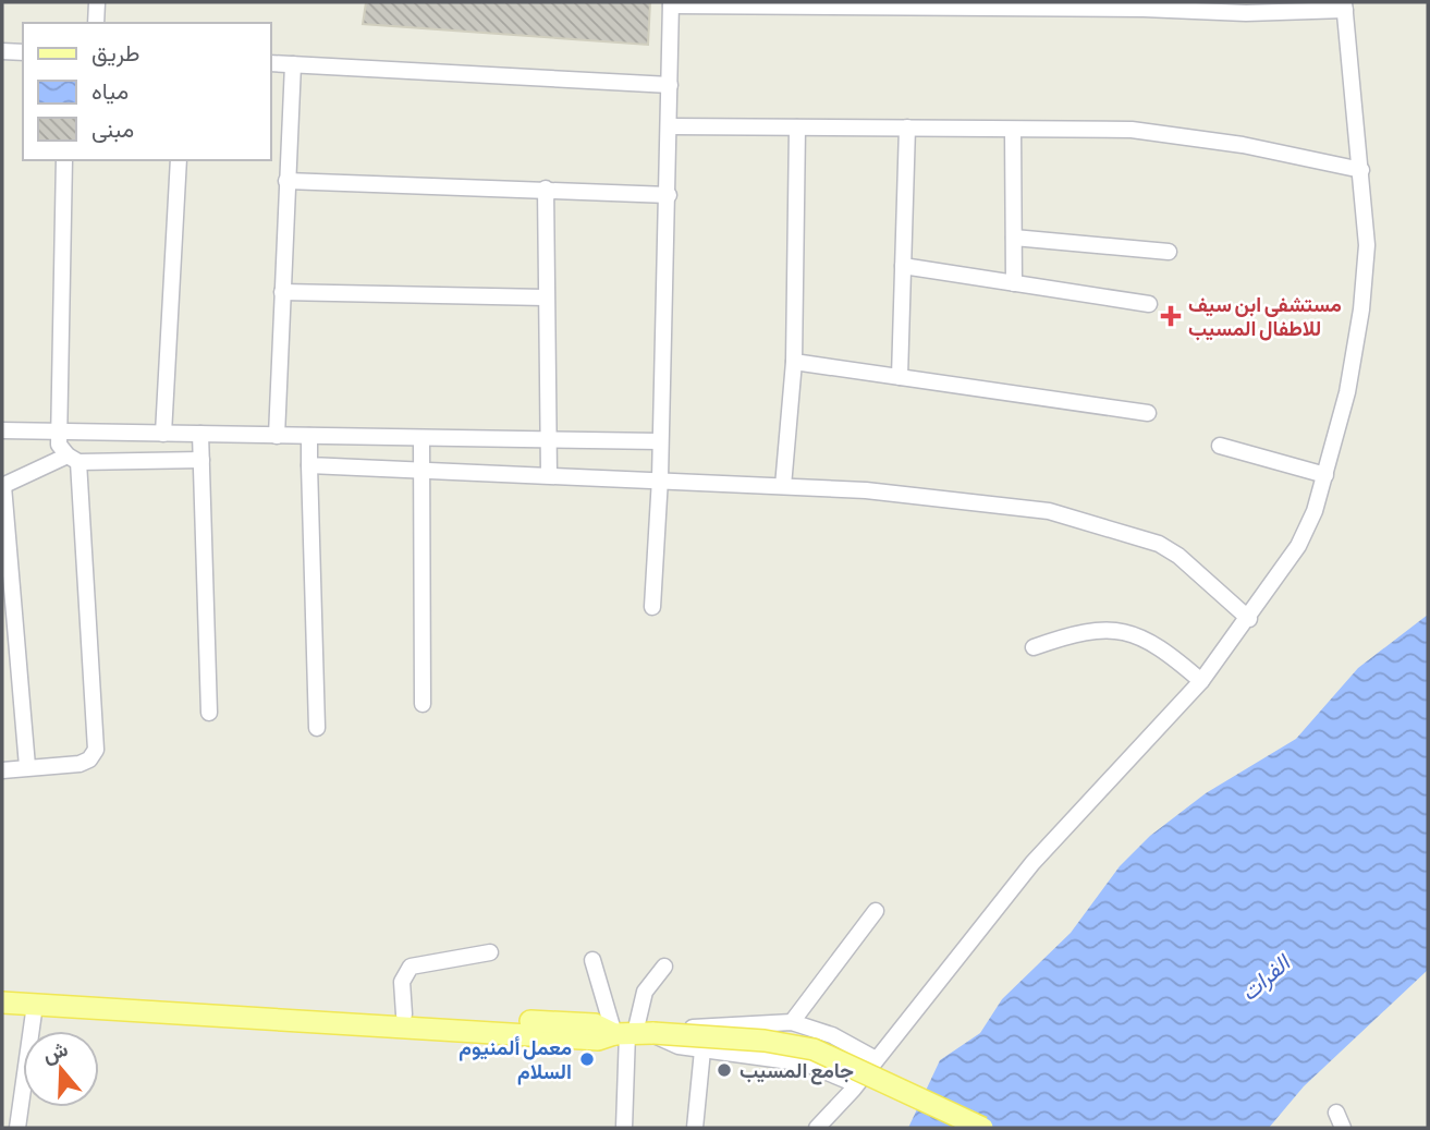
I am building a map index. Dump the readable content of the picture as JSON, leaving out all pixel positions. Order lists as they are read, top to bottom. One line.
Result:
{"water":["الفرات"],"places":{"health":["مستشفى ابن سيف للاطفال المسيب"],"other":["معمل ألمنيوم السلام","جامع المسيب"]},"legend":["طريق","مياه","مبنى"],"north":"top"}
